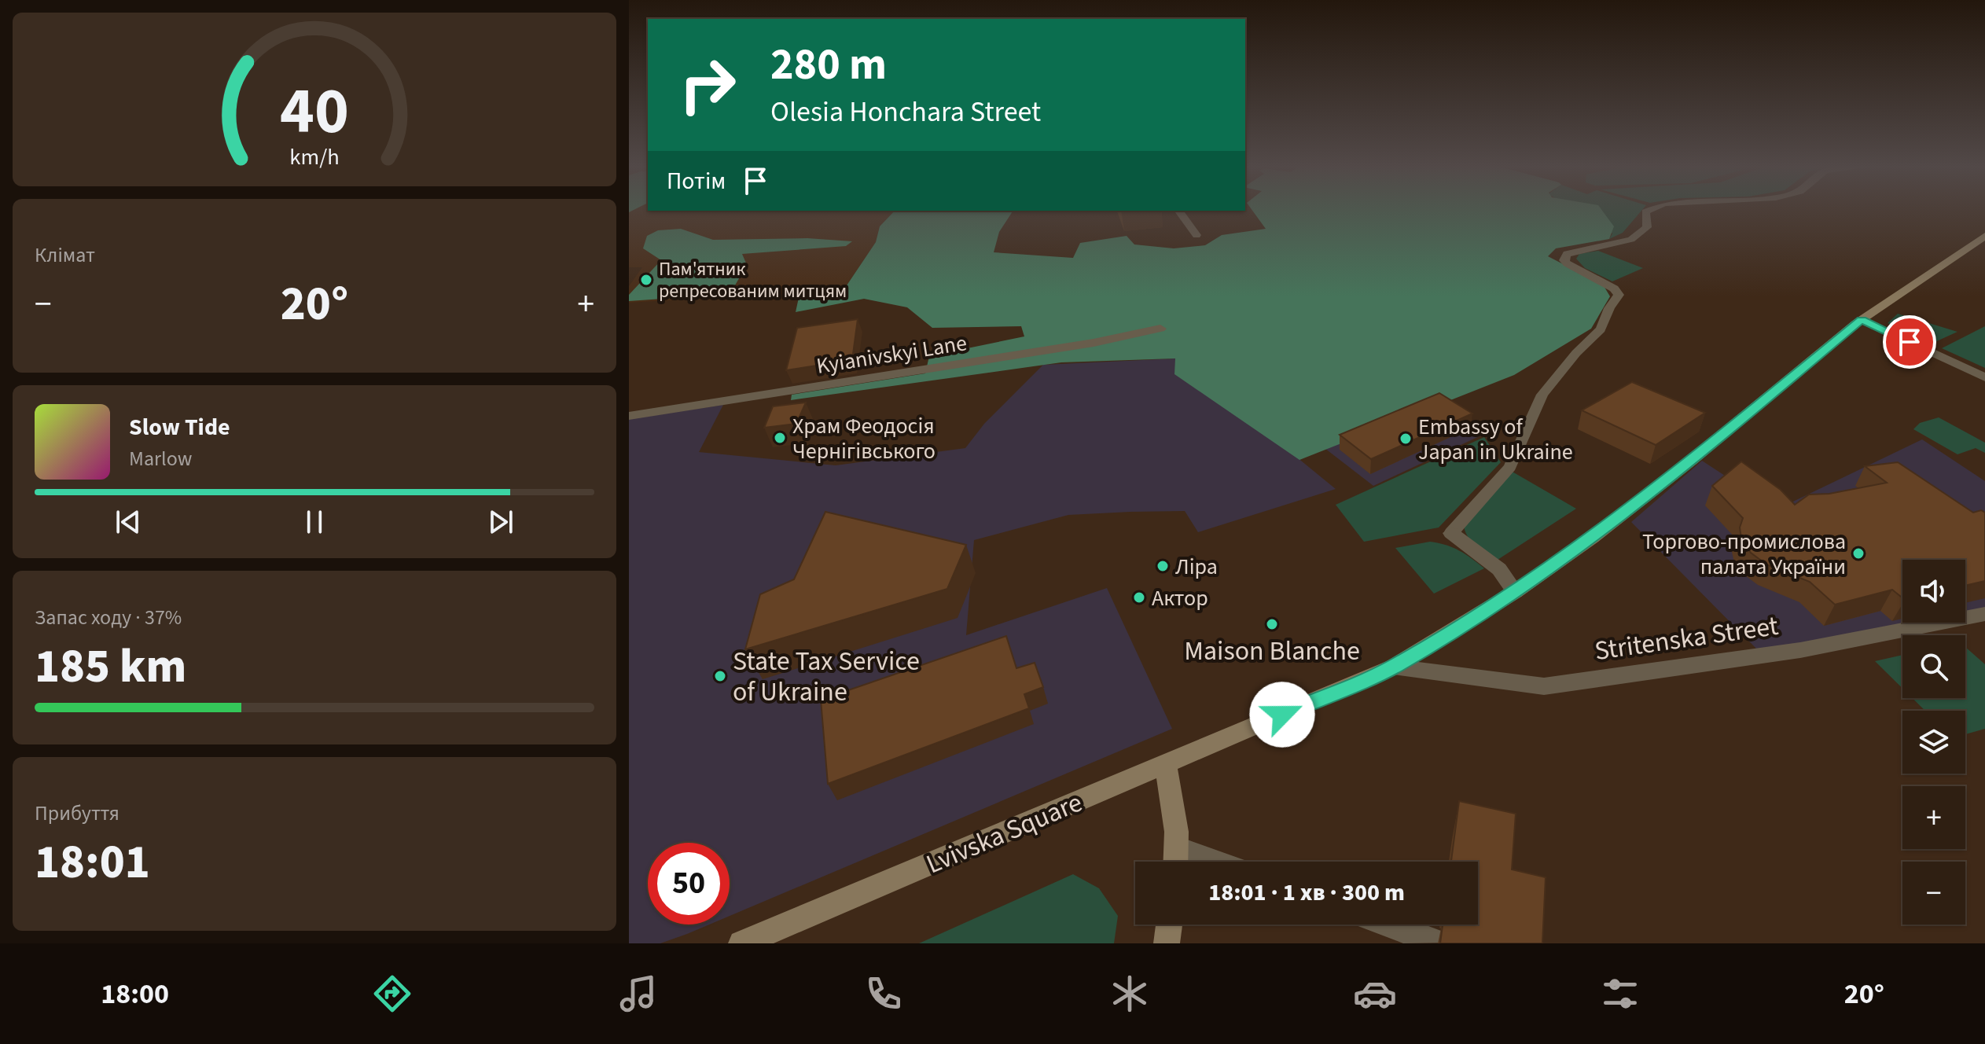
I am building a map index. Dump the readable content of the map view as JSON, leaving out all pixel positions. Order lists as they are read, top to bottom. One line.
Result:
{"streets":{"main road":["Lvivska Square"],"street":["Kyianivskyi Lane","Stritenska Street"]},"crossings":[["Stritenska Street","Lvivska Square"]],"places":["Пам'ятник репресованим митцям","Храм Феодосія Чернігівського","Embassy of Japan in Ukraine","Торгово-промислова палата України","Ліра","Актор","Maison Blanche","State Tax Service of Ukraine"],"page":{"turn":["280 m","Olesia Honchara Street"],"then":"Потім","tile":["Клімат",["Запас ходу · 37%","185 km"],["Прибуття","18:01"]],"heat":["−","20°","+"],"song":["Slow Tide","Marlow"],"map_buttons":["+","−"],"limit":"50","trip":"18:01 · 1 хв · 300 m","tabs":["18:00","20°"],"gauge":["40","km/h"]}}
